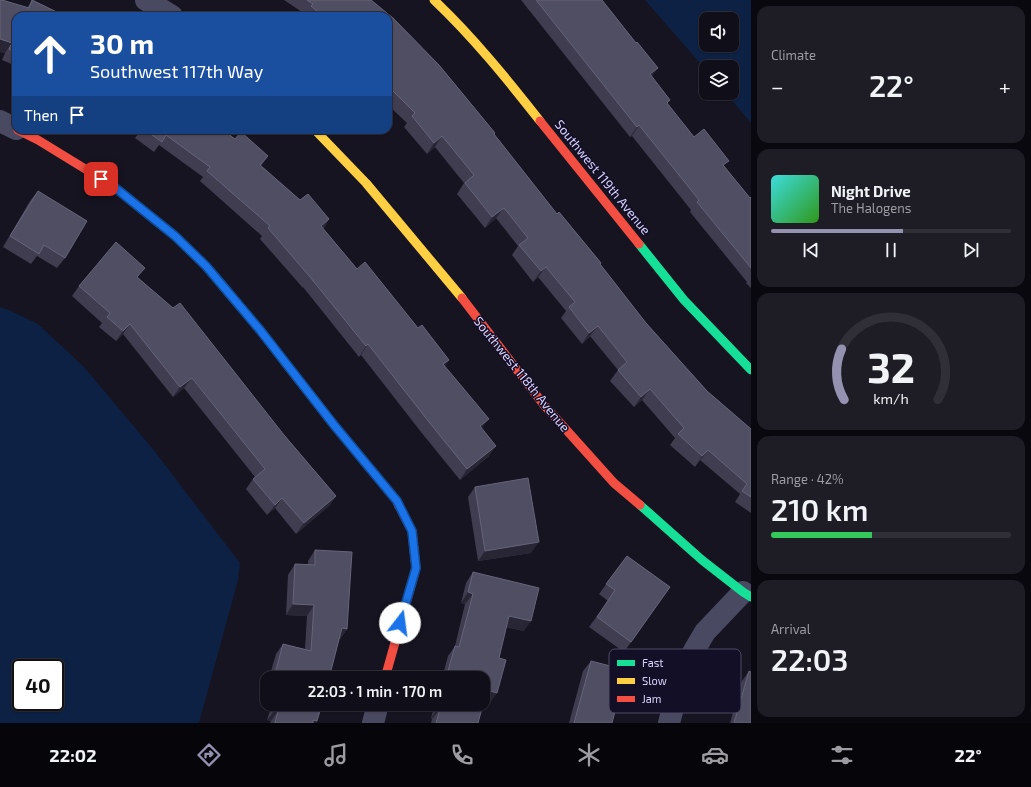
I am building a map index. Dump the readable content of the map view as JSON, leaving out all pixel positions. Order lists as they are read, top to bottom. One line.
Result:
{"streets":{"street":["Southwest 119th Avenue","Southwest 118th Avenue"]},"legend":["Fast","Slow","Jam"],"page":{"tile":["Climate",["Range · 42%","210 km"],["Arrival","22:03"]],"turn":["30 m","Southwest 117th Way"],"heat":["−","22°","+"],"then":"Then","song":["Night Drive","The Halogens"],"limit":"40","trip":"22:03 · 1 min · 170 m","tabs":["22:02","22°"],"gauge":["32","km/h"]}}
